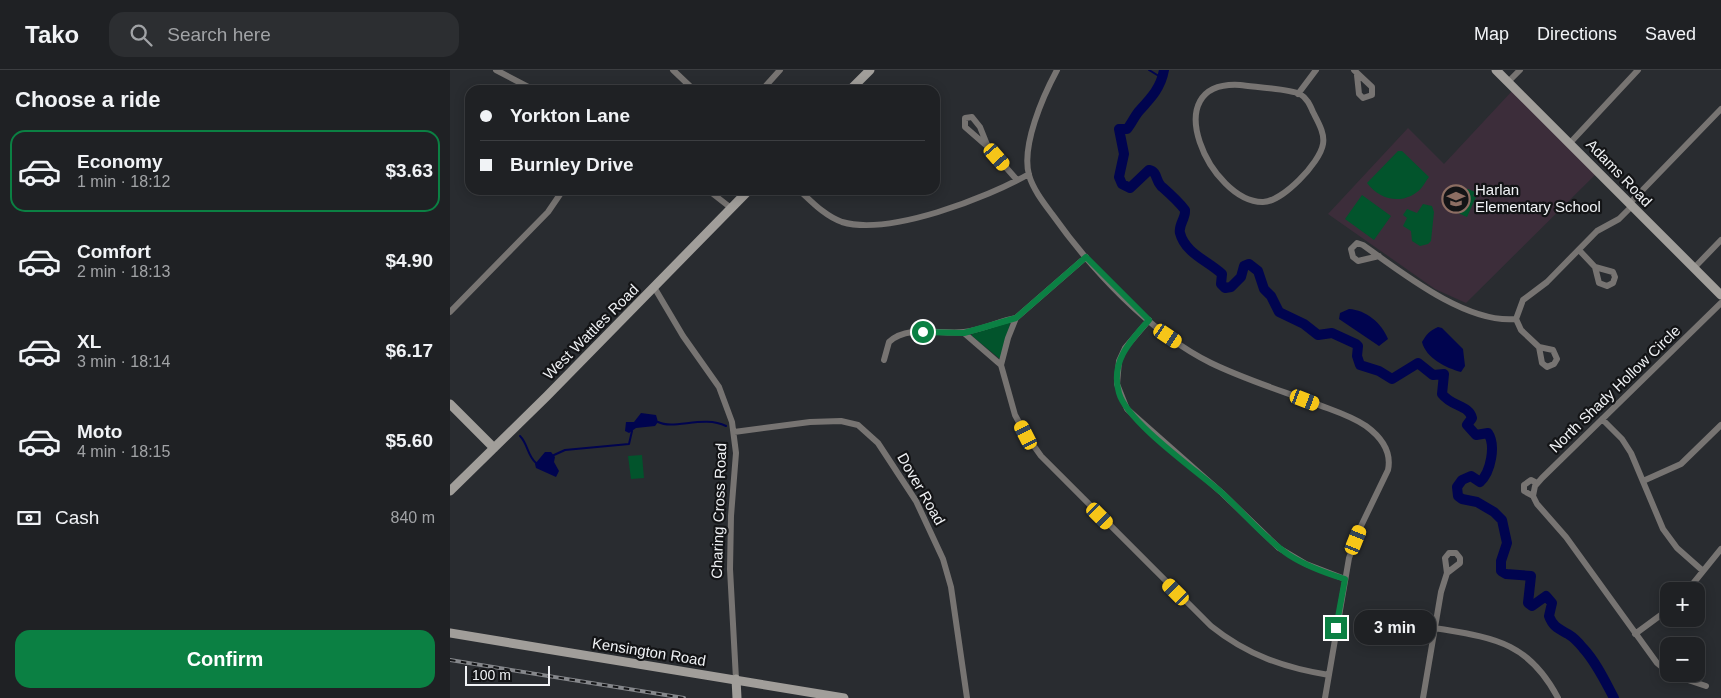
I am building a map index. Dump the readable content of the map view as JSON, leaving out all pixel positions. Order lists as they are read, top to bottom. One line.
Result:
{"streets":{"street":["Adams Road","West Wattles Road","North Shady Hollow Circle","Dover Road","Charing Cross Road","Kensington Road"]},"crossings":[["West Wattles Road","Charing Cross Road"],["Dover Road","Charing Cross Road"],["Charing Cross Road","Kensington Road"]],"places":{"school or university":["Harlan Elementary School"]},"scale_bar":"100 m","page":{"header":"Tako","search":"Search here","nav":["Map","Directions","Saved"],"heading":"Choose a ride","banner":["Yorkton Lane","Burnley Drive"],"list":[{"name":"Economy","note":"1 min · 18:12","value":"$3.63"},{"name":"Comfort","note":"2 min · 18:13","value":"$4.90"},{"name":"XL","note":"3 min · 18:14","value":"$6.17"},{"name":"Moto","note":"4 min · 18:15","value":"$5.60"}],"pay":["Cash","840 m"],"map_buttons":["+","−"],"bubble":"3 min","buttons":"Confirm","scale":"100 m"}}
